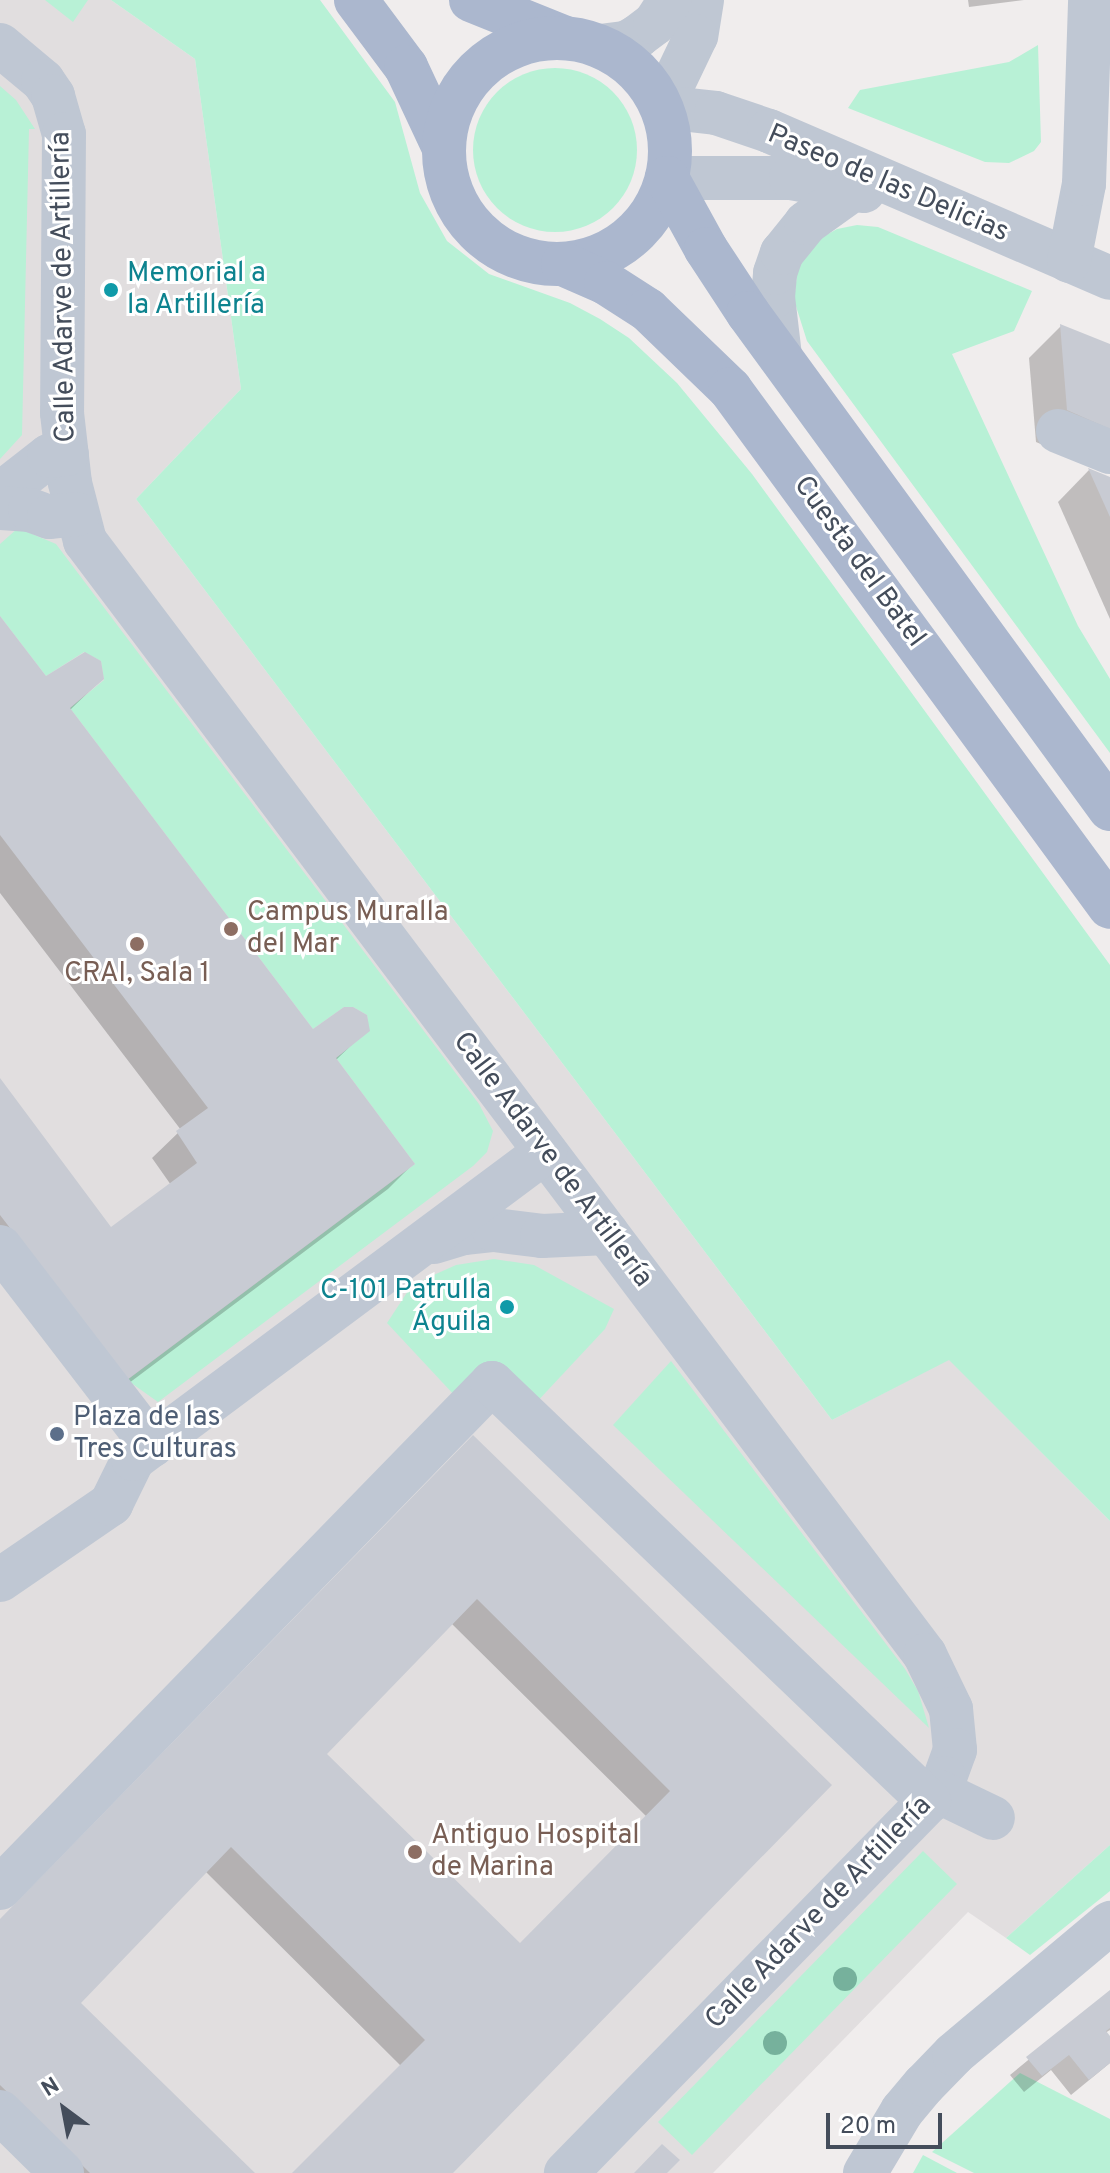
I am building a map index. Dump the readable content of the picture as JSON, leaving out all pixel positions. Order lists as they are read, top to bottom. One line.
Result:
{"streets":{"main road":["Cuesta del Batel"],"street":["Paseo de las Delicias","Calle Adarve de Artillería"]},"crossings":[["Paseo de las Delicias","Cuesta del Batel"]],"places":["Memorial a la Artillería","Campus Muralla del Mar","CRAI, Sala 1","C-101 Patrulla Águila","Plaza de las Tres Culturas","Antiguo Hospital de Marina"],"scale_bar":"20 m","north":"top left"}
